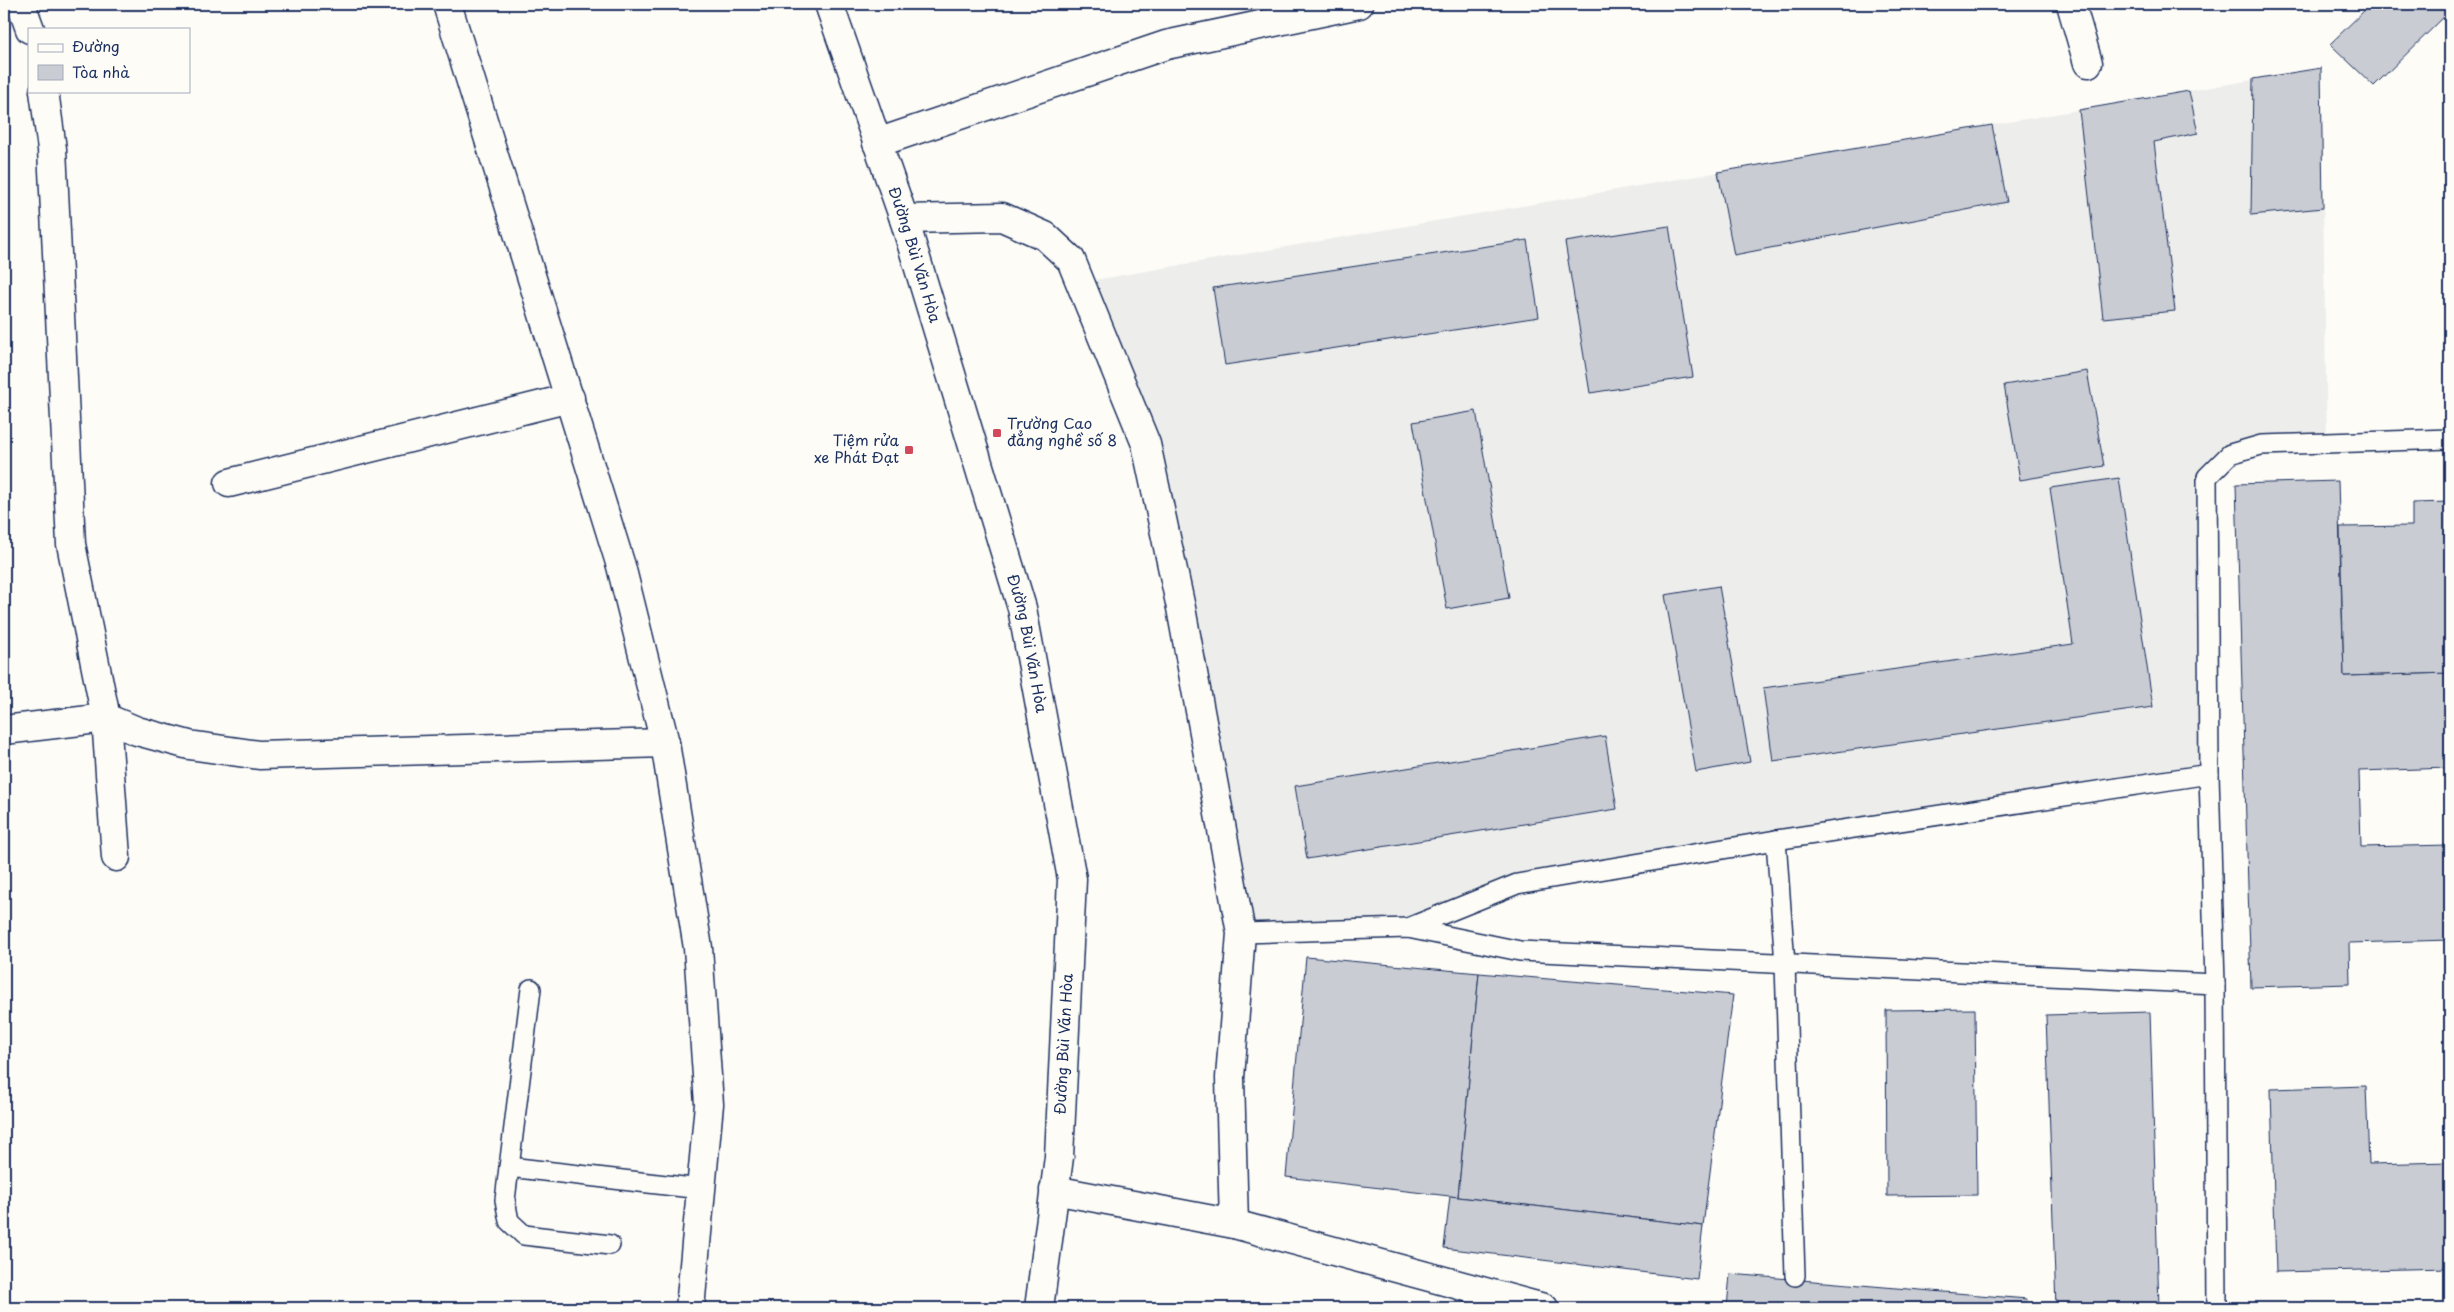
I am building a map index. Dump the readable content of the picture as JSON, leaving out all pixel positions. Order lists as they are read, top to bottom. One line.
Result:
{"streets":{"street":["Đường Bùi Văn Hòa"]},"places":{"transit":["Trường Cao đẳng nghề số 8","Tiệm rửa xe Phát Đạt"]},"legend":["Đường","Tòa nhà"]}
